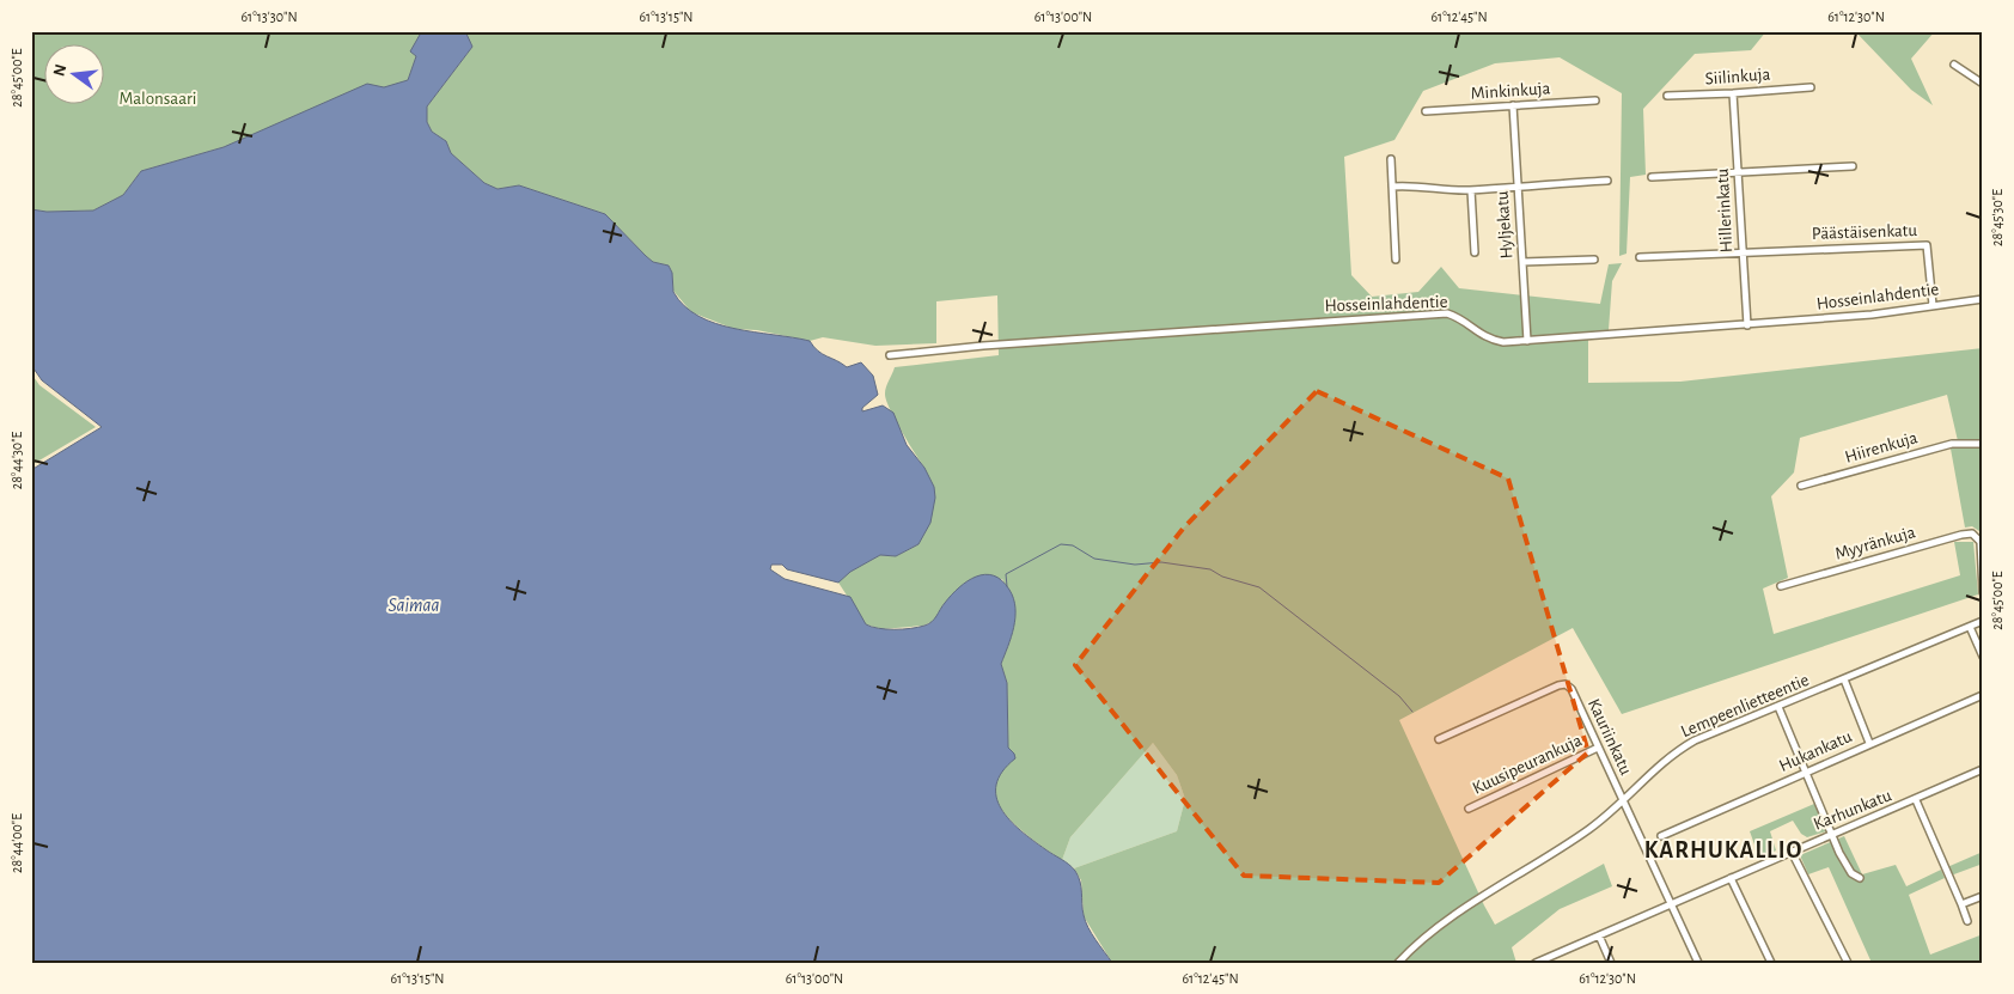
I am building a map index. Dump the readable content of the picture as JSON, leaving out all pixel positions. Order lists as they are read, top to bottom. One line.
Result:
{"streets":{"street":["Siilinkuja","Minkinkuja","Hillerinkatu","Hyljekatu","Päästäisenkatu","Hosseinlahdentie","Hiirenkuja","Myyränkuja","Lempeenlietteentie","Kauriinkatu","Hukankatu","Kuusipeurankuja","Karhunkatu"]},"crossings":[["Siilinkuja","Hillerinkatu"],["Minkinkuja","Hyljekatu"],["Hillerinkatu","Päästäisenkatu"],["Hillerinkatu","Hosseinlahdentie"],["Hyljekatu","Hosseinlahdentie"],["Päästäisenkatu","Hosseinlahdentie"],["Lempeenlietteentie","Kauriinkatu"],["Kauriinkatu","Kuusipeurankuja"],["Kauriinkatu","Karhunkatu"]],"districts":["KARHUKALLIO"],"water":["Saimaa"],"parks":["Malonsaari"],"north":"left","coordinates":["61°13'30\"N","61°13'15\"N","61°13'00\"N","61°12'45\"N","61°12'30\"N","28°45'00\"E","28°45'30\"E","28°44'30\"E","28°44'00\"E"]}
